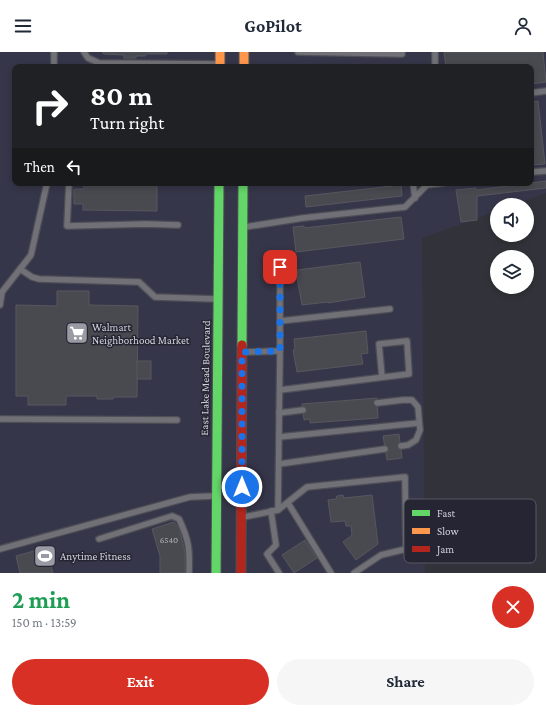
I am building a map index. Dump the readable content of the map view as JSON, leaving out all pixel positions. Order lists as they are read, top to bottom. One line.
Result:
{"streets":{"main road":["East Lake Mead Boulevard"]},"places":{"supermarket":["Walmart Neighborhood Market"],"sports":["Anytime Fitness"]},"house_numbers":["6540"],"legend":["Fast","Slow","Jam"],"page":{"header":"GoPilot","turn":["80 m","Turn right"],"then":"Then","heading":["2 min","150 m · 13:59"],"buttons":["Exit","Share"]}}
